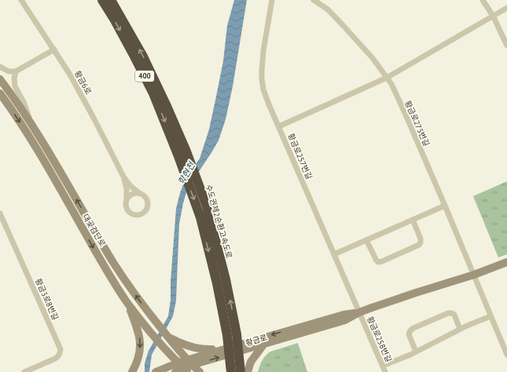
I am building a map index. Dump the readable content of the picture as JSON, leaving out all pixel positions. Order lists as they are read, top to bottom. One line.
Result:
{"streets":{"highway":["400","수도권제2순환고속도로"],"main road":["대곶검단로","황금로"],"street":["황금6로","황금로273번길","황금로257번길","황금3로8번길","황금로258번길"]},"crossings":[["황금로273번길","황금로"],["황금로257번길","황금로258번길"],["황금로257번길","황금로"],["대곶검단로","황금로"],["황금로258번길","황금로"]],"water":["학현천"]}
